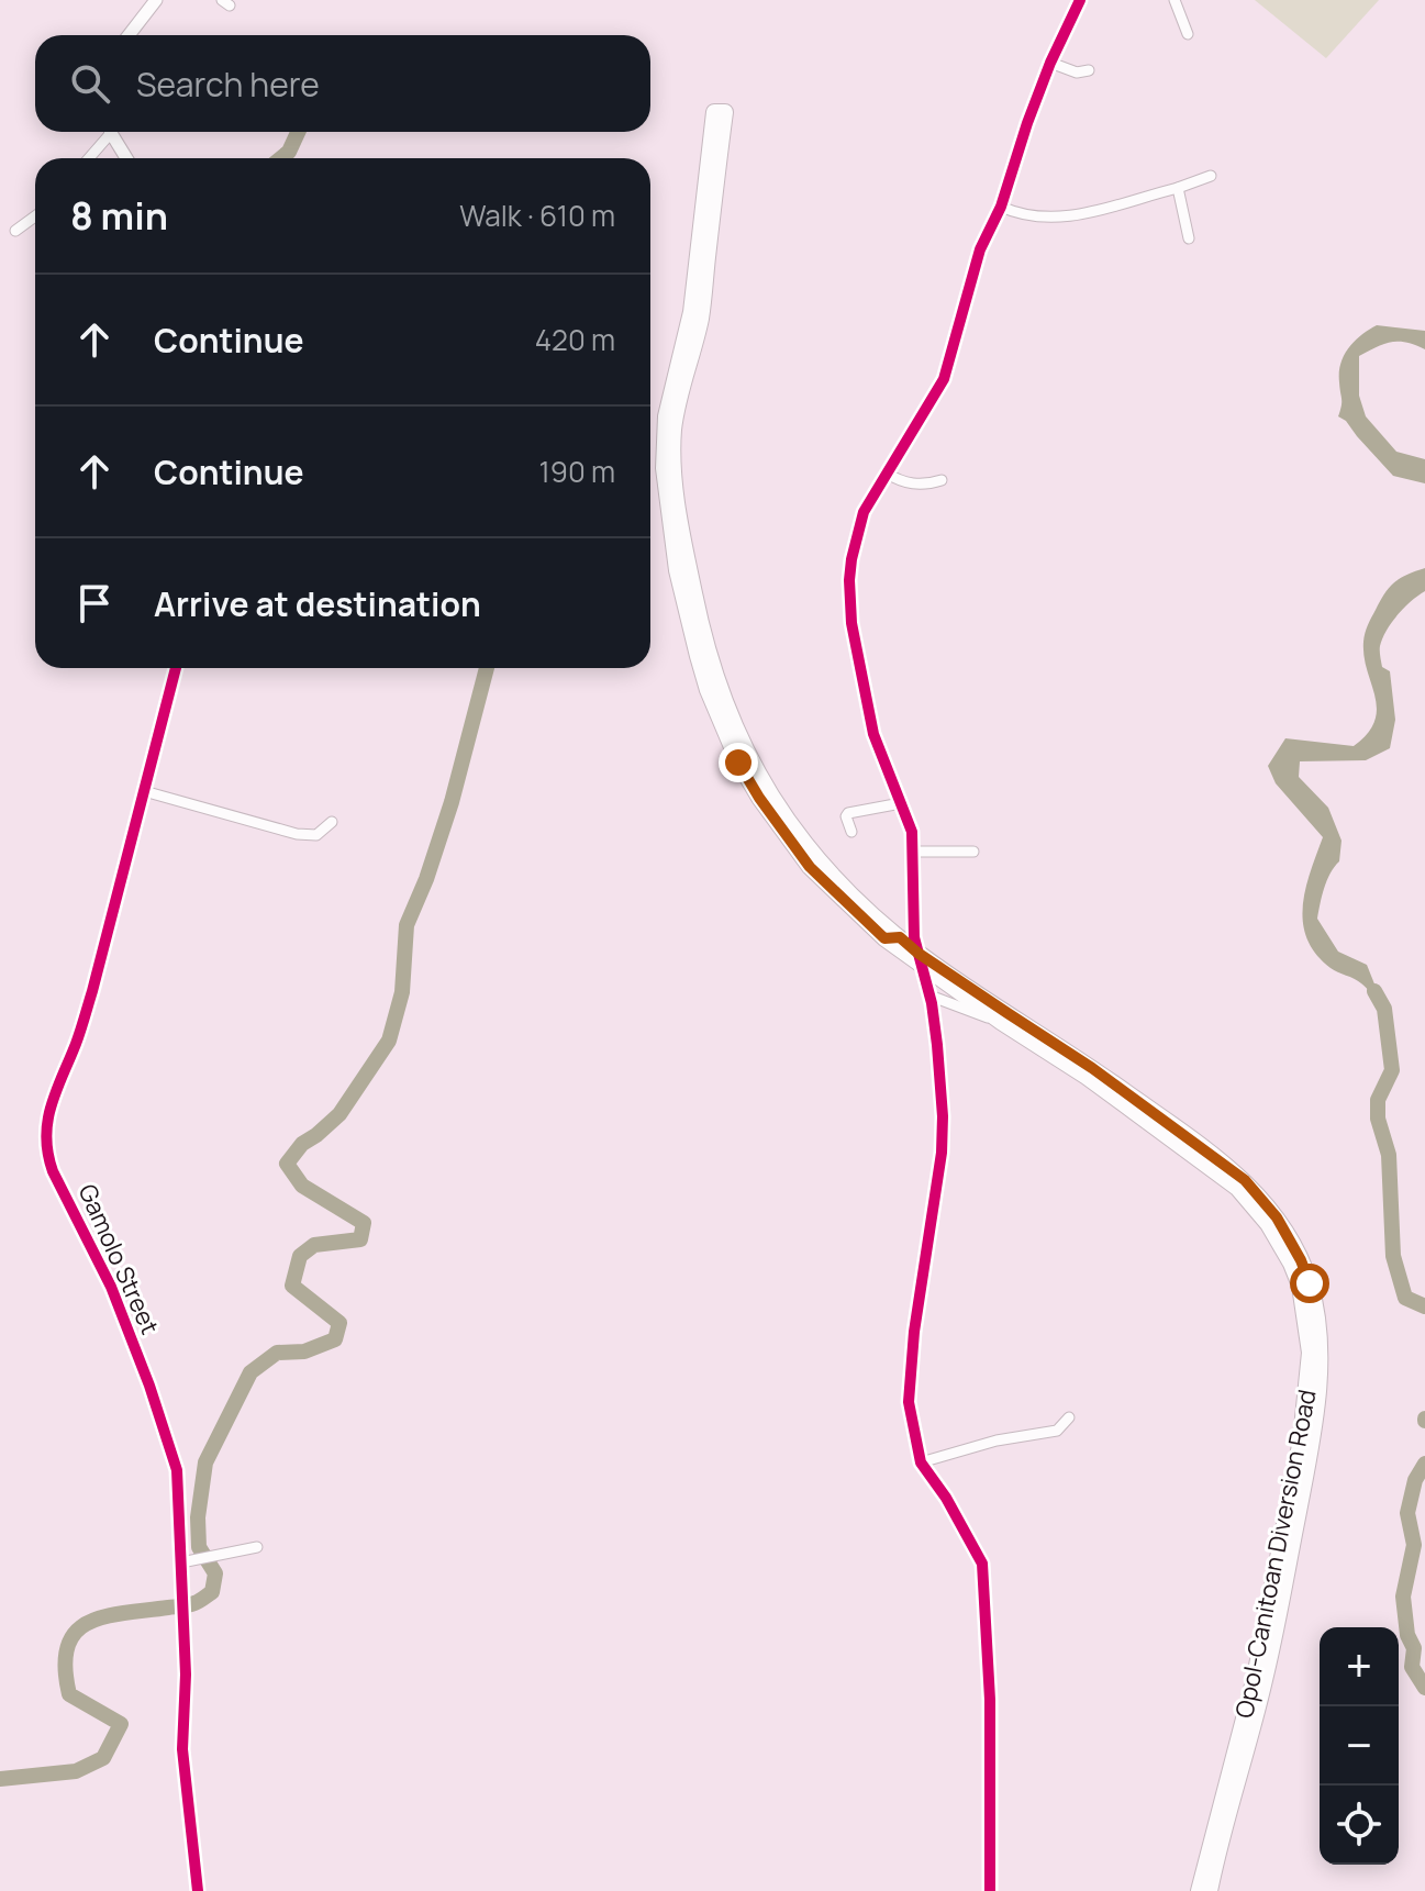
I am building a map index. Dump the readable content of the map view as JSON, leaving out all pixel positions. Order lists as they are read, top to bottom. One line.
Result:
{"streets":{"main road":["Opol-Canitoan Diversion Road"],"street":["Gamolo Street"]},"page":{"search":"Search here","heading":["8 min","Walk · 610 m"],"list":[["Continue","420 m"],["Continue","190 m"],"Arrive at destination"],"map_buttons":["+","−"]}}
